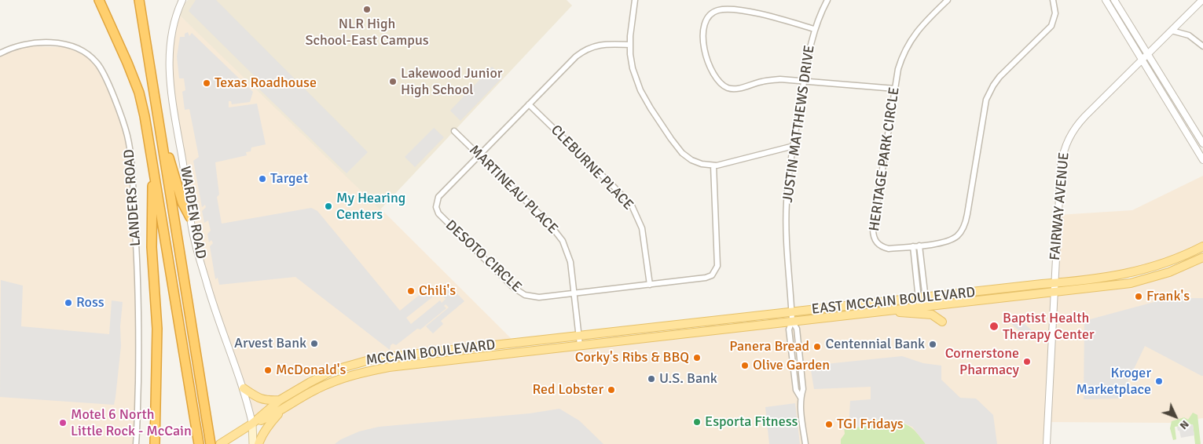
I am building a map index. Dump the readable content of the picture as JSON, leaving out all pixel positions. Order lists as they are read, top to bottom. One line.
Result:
{"streets":{"main road":["WARDEN ROAD","EAST MCCAIN BOULEVARD","MCCAIN BOULEVARD"],"street":["JUSTIN MATTHEWS DRIVE","HERITAGE PARK CIRCLE","CLEBURNE PLACE","MARTINEAU PLACE","LANDERS ROAD","FAIRWAY AVENUE","DESOTO CIRCLE"]},"crossings":[["JUSTIN MATTHEWS DRIVE","EAST MCCAIN BOULEVARD"],["CLEBURNE PLACE","DESOTO CIRCLE"],["MARTINEAU PLACE","DESOTO CIRCLE"],["MARTINEAU PLACE","EAST MCCAIN BOULEVARD"],["MARTINEAU PLACE","MCCAIN BOULEVARD"],["FAIRWAY AVENUE","EAST MCCAIN BOULEVARD"],["WARDEN ROAD","MCCAIN BOULEVARD"],["EAST MCCAIN BOULEVARD","MCCAIN BOULEVARD"]],"places":["NLR High School-East Campus","Lakewood Junior High School","Texas Roadhouse","Target","My Hearing Centers","Chili's","Frank's","Ross","Baptist Health Therapy Center","Arvest Bank","Centennial Bank","Panera Bread","Corky's Ribs & BBQ","Cornerstone Pharmacy","Olive Garden","McDonald's","U.S. Bank","Kroger Marketplace","Red Lobster","Esporta Fitness","Motel 6 North Little Rock - McCain","TGI Fridays"],"north":"bottom right"}
